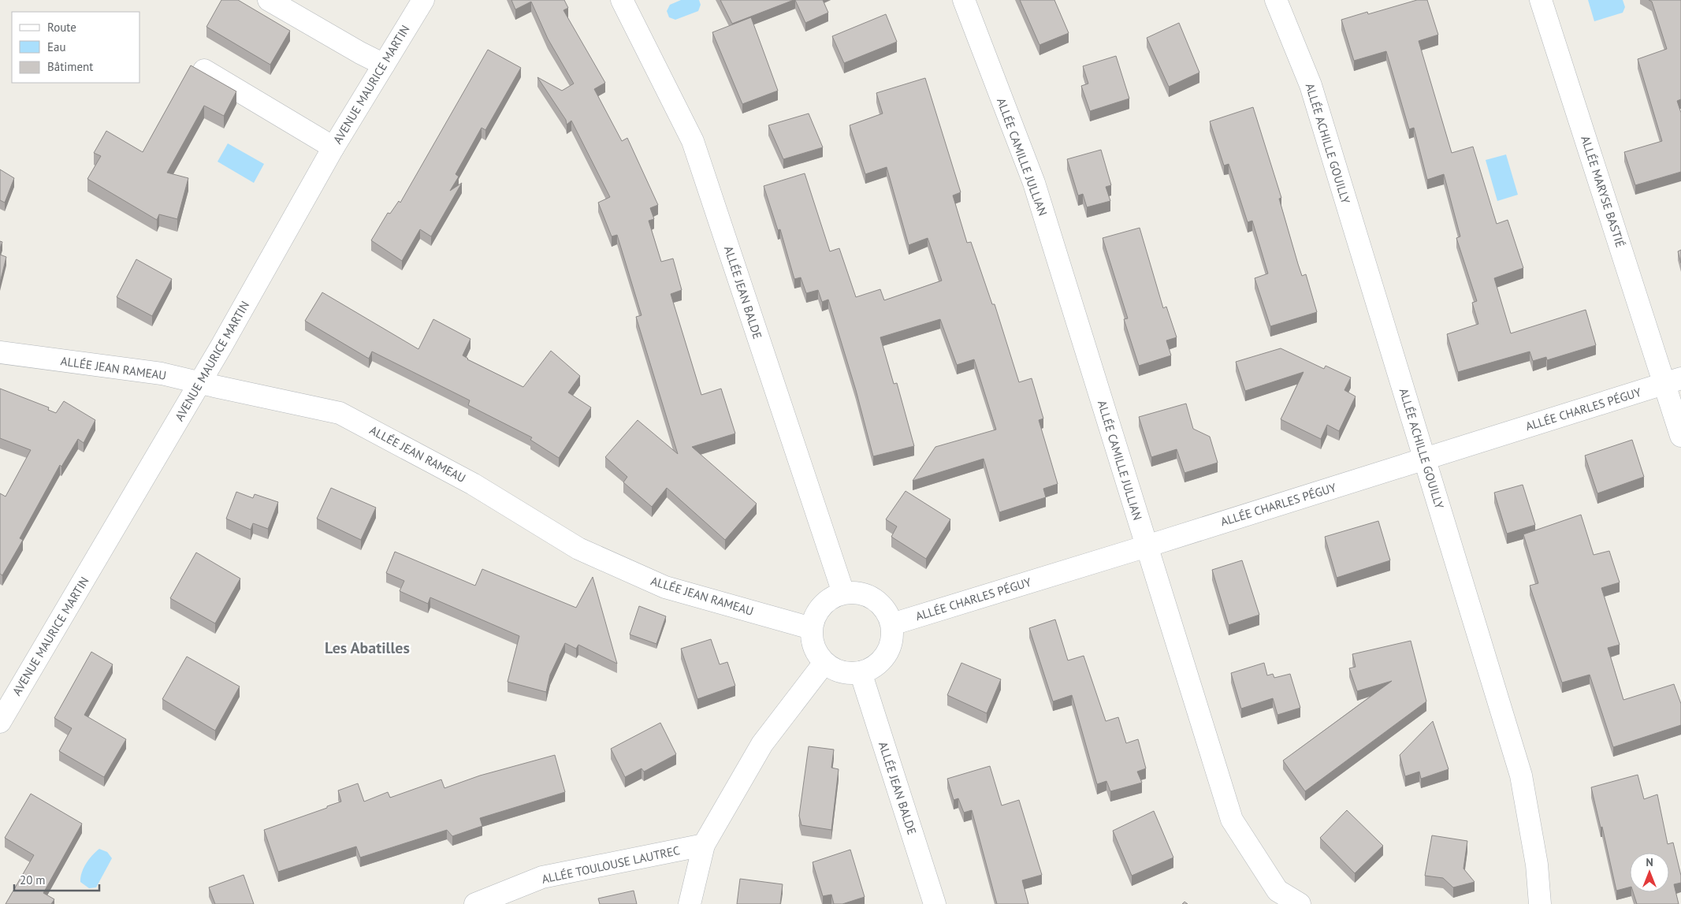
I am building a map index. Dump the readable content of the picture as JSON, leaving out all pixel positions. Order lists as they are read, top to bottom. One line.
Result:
{"streets":{"street":["AVENUE MAURICE MARTIN","ALLÉE ACHILLE GOUILLY","ALLÉE CAMILLE JULLIAN","ALLÉE MARYSE BASTIÉ","ALLÉE JEAN BALDE","ALLÉE JEAN RAMEAU","ALLÉE CHARLES PÉGUY","ALLÉE TOULOUSE LAUTREC"]},"crossings":[["AVENUE MAURICE MARTIN","ALLÉE JEAN RAMEAU"],["ALLÉE ACHILLE GOUILLY","ALLÉE CHARLES PÉGUY"],["ALLÉE CAMILLE JULLIAN","ALLÉE CHARLES PÉGUY"],["ALLÉE MARYSE BASTIÉ","ALLÉE CHARLES PÉGUY"],["ALLÉE JEAN BALDE","ALLÉE JEAN RAMEAU"],["ALLÉE JEAN BALDE","ALLÉE CHARLES PÉGUY"],["ALLÉE JEAN RAMEAU","ALLÉE CHARLES PÉGUY"]],"districts":["Les Abatilles"],"legend":["Route","Eau","Bâtiment"],"scale_bar":"20 m","north":"top"}
